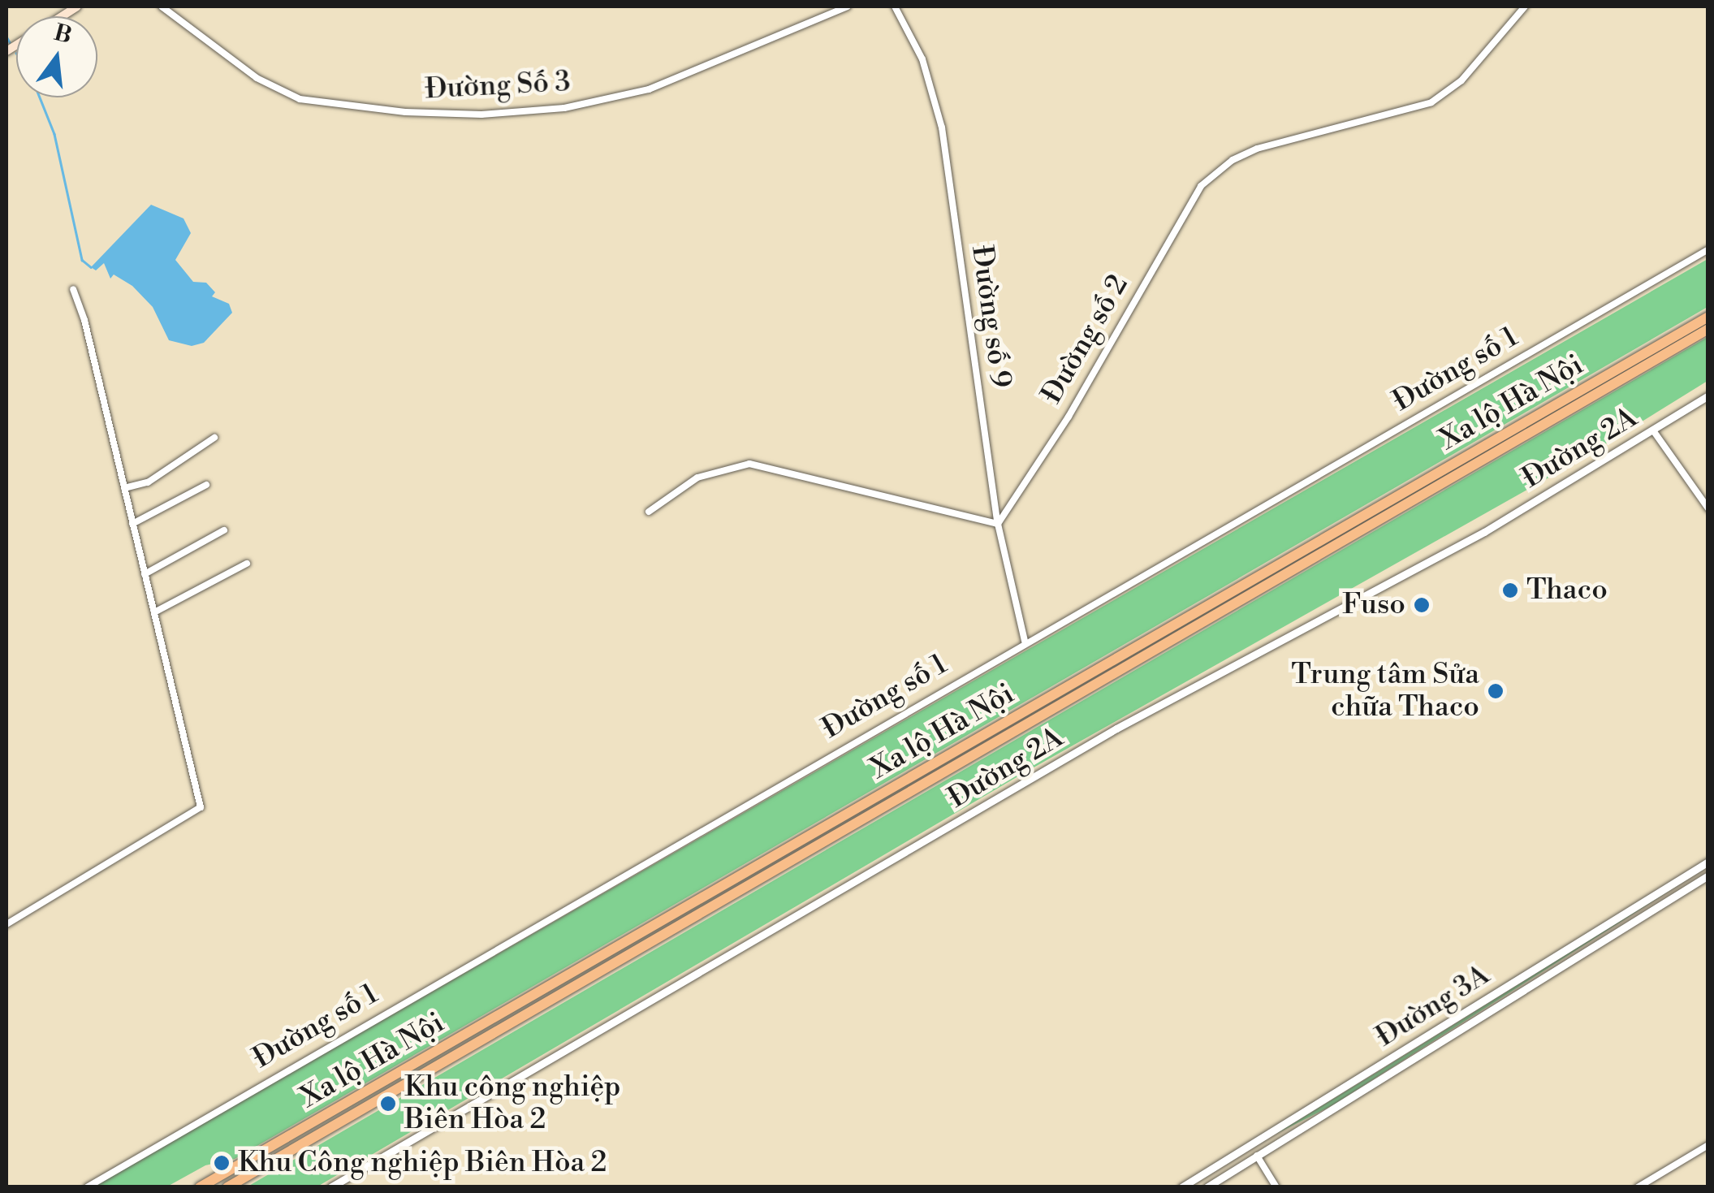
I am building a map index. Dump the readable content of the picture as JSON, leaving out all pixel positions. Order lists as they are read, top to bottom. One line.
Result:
{"streets":{"highway":["Xa lộ Hà Nội"],"street":["Đường Số 3","Đường số 9","Đường số 2","Đường số 1","Đường 2A","Đường 3A"]},"crossings":[["Đường số 9","Đường số 2"],["Đường số 9","Đường số 1"]],"places":["Thaco","Fuso","Trung tâm Sửa chữa Thaco","Khu công nghiệp Biên Hòa 2","Khu Công nghiệp Biên Hòa 2"],"north":"top"}
